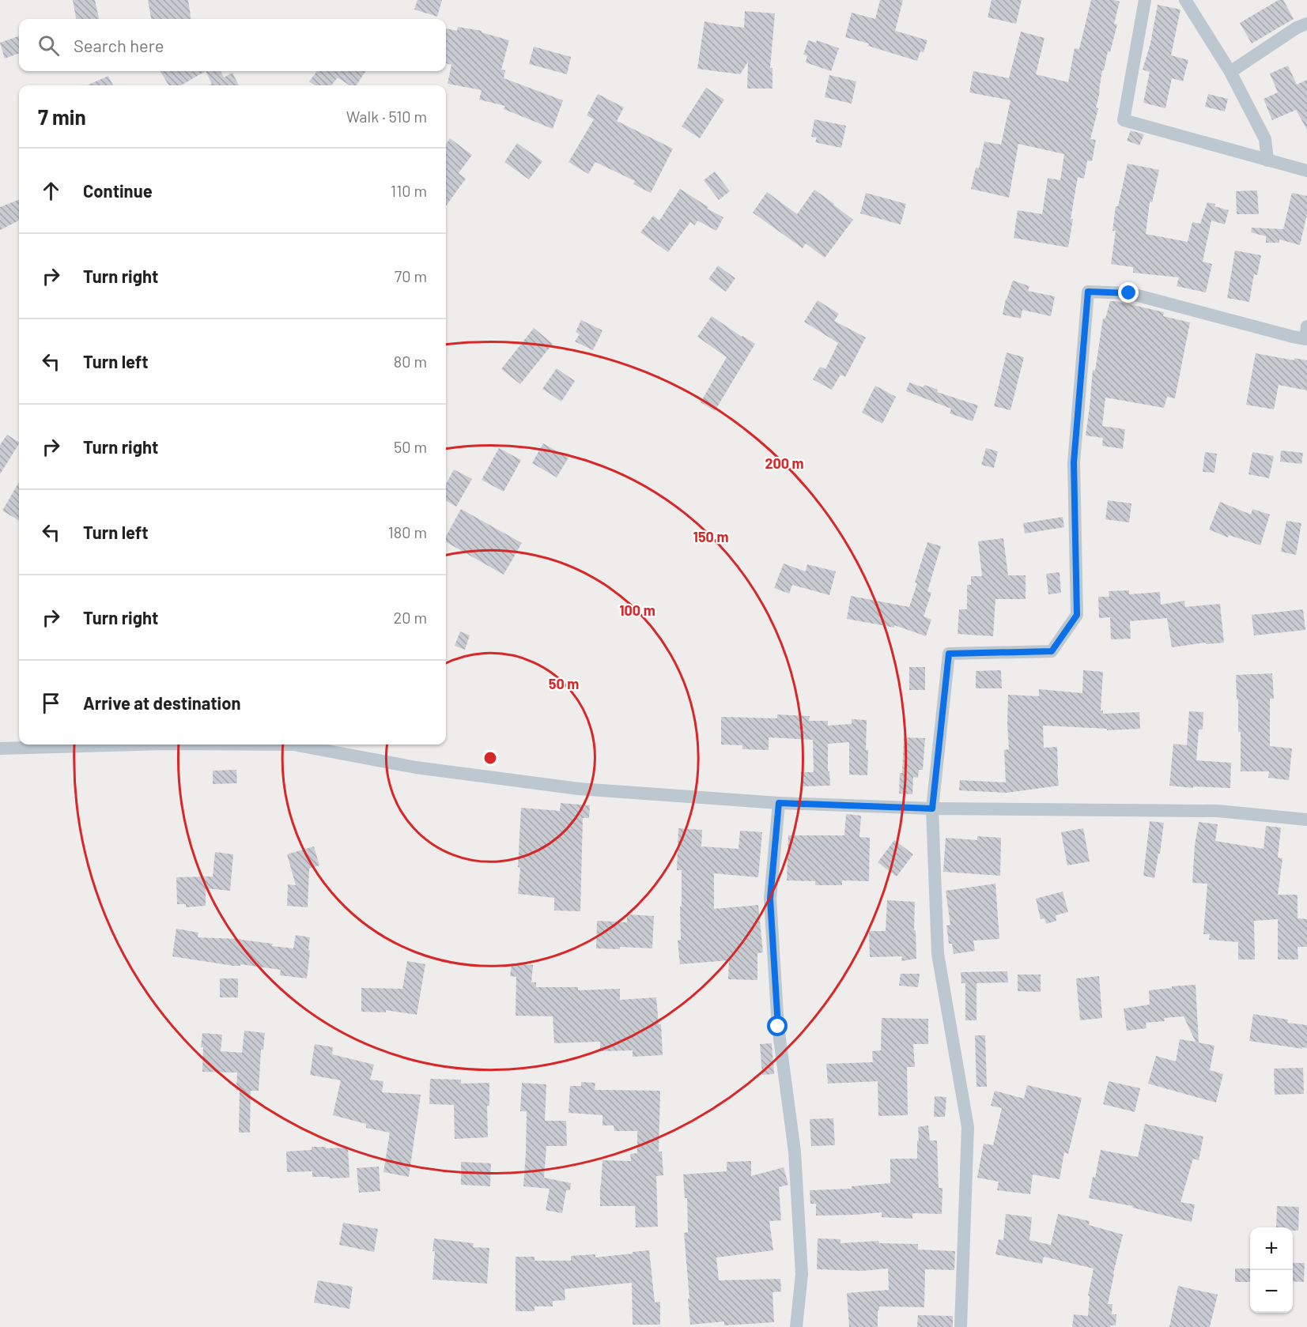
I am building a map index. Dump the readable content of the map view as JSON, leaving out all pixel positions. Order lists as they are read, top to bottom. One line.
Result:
{"page":{"search":"Search here","heading":["7 min","Walk · 510 m"],"list":[["Continue","110 m"],["Turn right","70 m"],["Turn left","80 m"],["Turn right","50 m"],["Turn left","180 m"],["Turn right","20 m"],"Arrive at destination"],"map_buttons":["+","−"]},"rings":["200 m","150 m","100 m","50 m"]}
